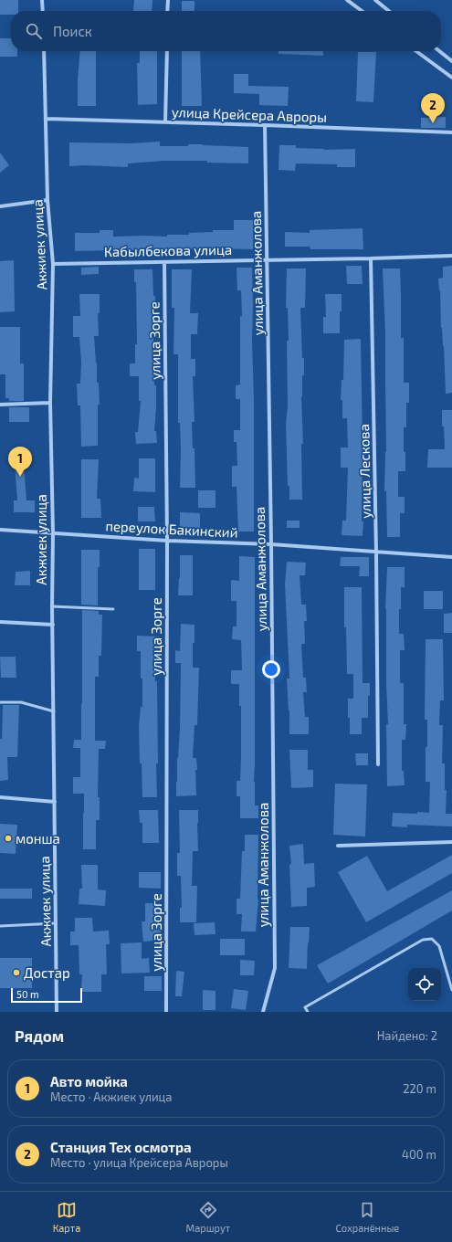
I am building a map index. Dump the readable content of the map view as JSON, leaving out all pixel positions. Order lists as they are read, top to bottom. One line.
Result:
{"streets":{"street":["улица Крейсера Авроры","Акжиек улица","Кабылбекова улица","улица Аманжолова","улица Зорге","улица Лескова","переулок Бакинский"]},"crossings":[["улица Крейсера Авроры","Акжиек улица"],["улица Крейсера Авроры","улица Аманжолова"],["Акжиек улица","Кабылбекова улица"],["Акжиек улица","переулок Бакинский"],["Кабылбекова улица","улица Аманжолова"],["Кабылбекова улица","улица Зорге"],["Кабылбекова улица","улица Лескова"],["улица Аманжолова","переулок Бакинский"],["улица Зорге","переулок Бакинский"],["улица Лескова","переулок Бакинский"]],"places":["монша","Достар"],"scale_bar":"50 m","page":{"search":"Поиск","pins":["2","1"],"scale":"50 m","heading":["Рядом","Найдено: 2"],"list":[{"mark":"1","name":"Авто мойка","note":"Место · Акжиек улица","value":"220 m"},{"mark":"2","name":"Станция Тех осмотра","note":"Место · улица Крейсера Авроры","value":"400 m"}],"nav":["Карта","Маршрут","Сохранённые"]}}
